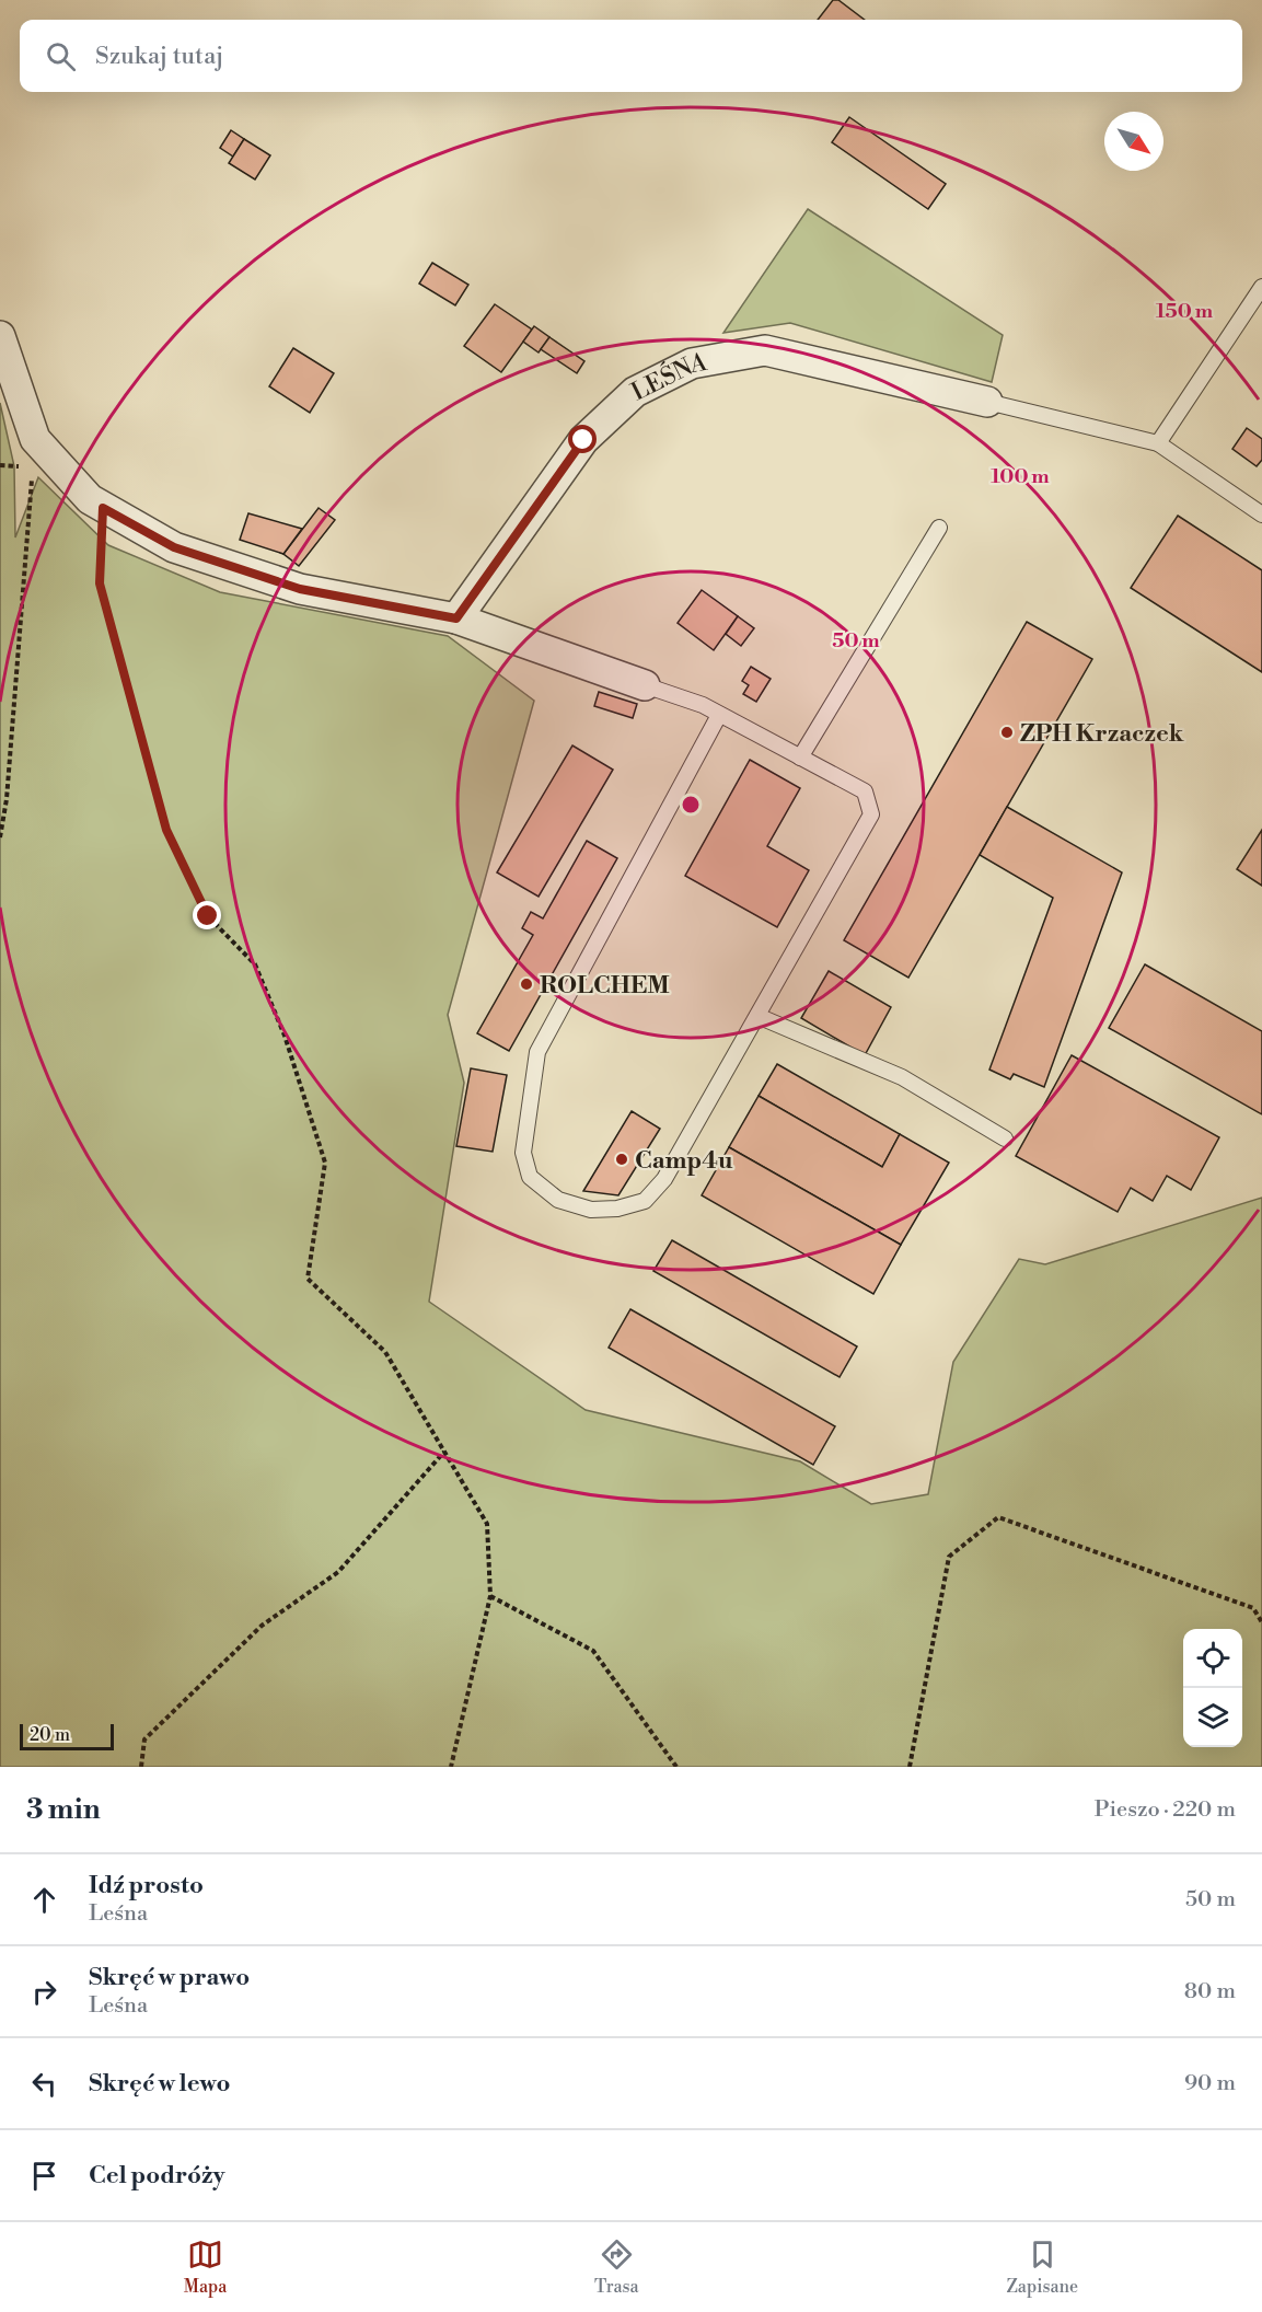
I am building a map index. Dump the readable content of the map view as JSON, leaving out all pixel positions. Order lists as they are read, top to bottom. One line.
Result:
{"streets":{"street":["LEŚNA"]},"places":["ZPH Krzaczek","ROLCHEM","Camp4u"],"scale_bar":"20 m","north":"bottom right","page":{"search":"Szukaj tutaj","scale":"20 m","heading":["3 min","Pieszo · 220 m"],"list":[["Idź prosto","Leśna","50 m"],["Skręć w prawo","Leśna","80 m"],["Skręć w lewo","90 m"],"Cel podróży"],"nav":["Mapa","Trasa","Zapisane"]},"rings":["150 m","100 m","50 m"]}
